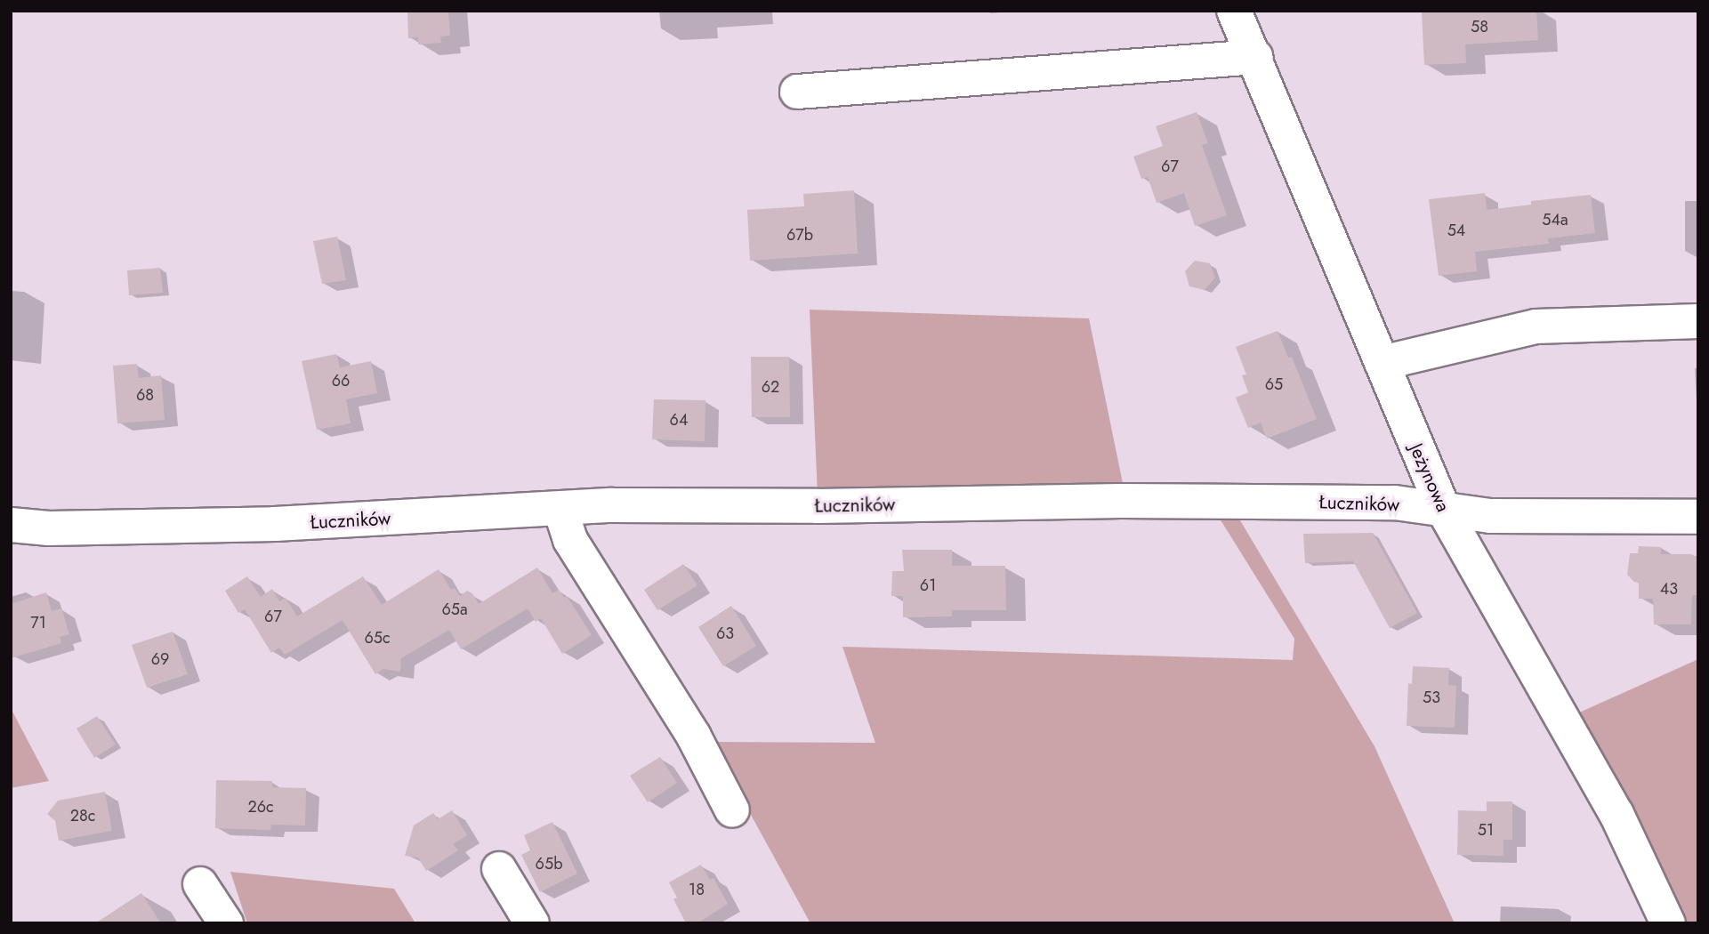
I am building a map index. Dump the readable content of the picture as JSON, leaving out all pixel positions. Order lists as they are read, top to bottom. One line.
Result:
{"streets":{"street":["Jeżynowa","Łuczników"]},"crossings":[["Jeżynowa","Łuczników"]],"house_numbers":["58","67","54a","54","67b","66","65","62","68","64","61","43","65a","67","71","63","65c","69","53","26c","28c","51","65b","18"]}
